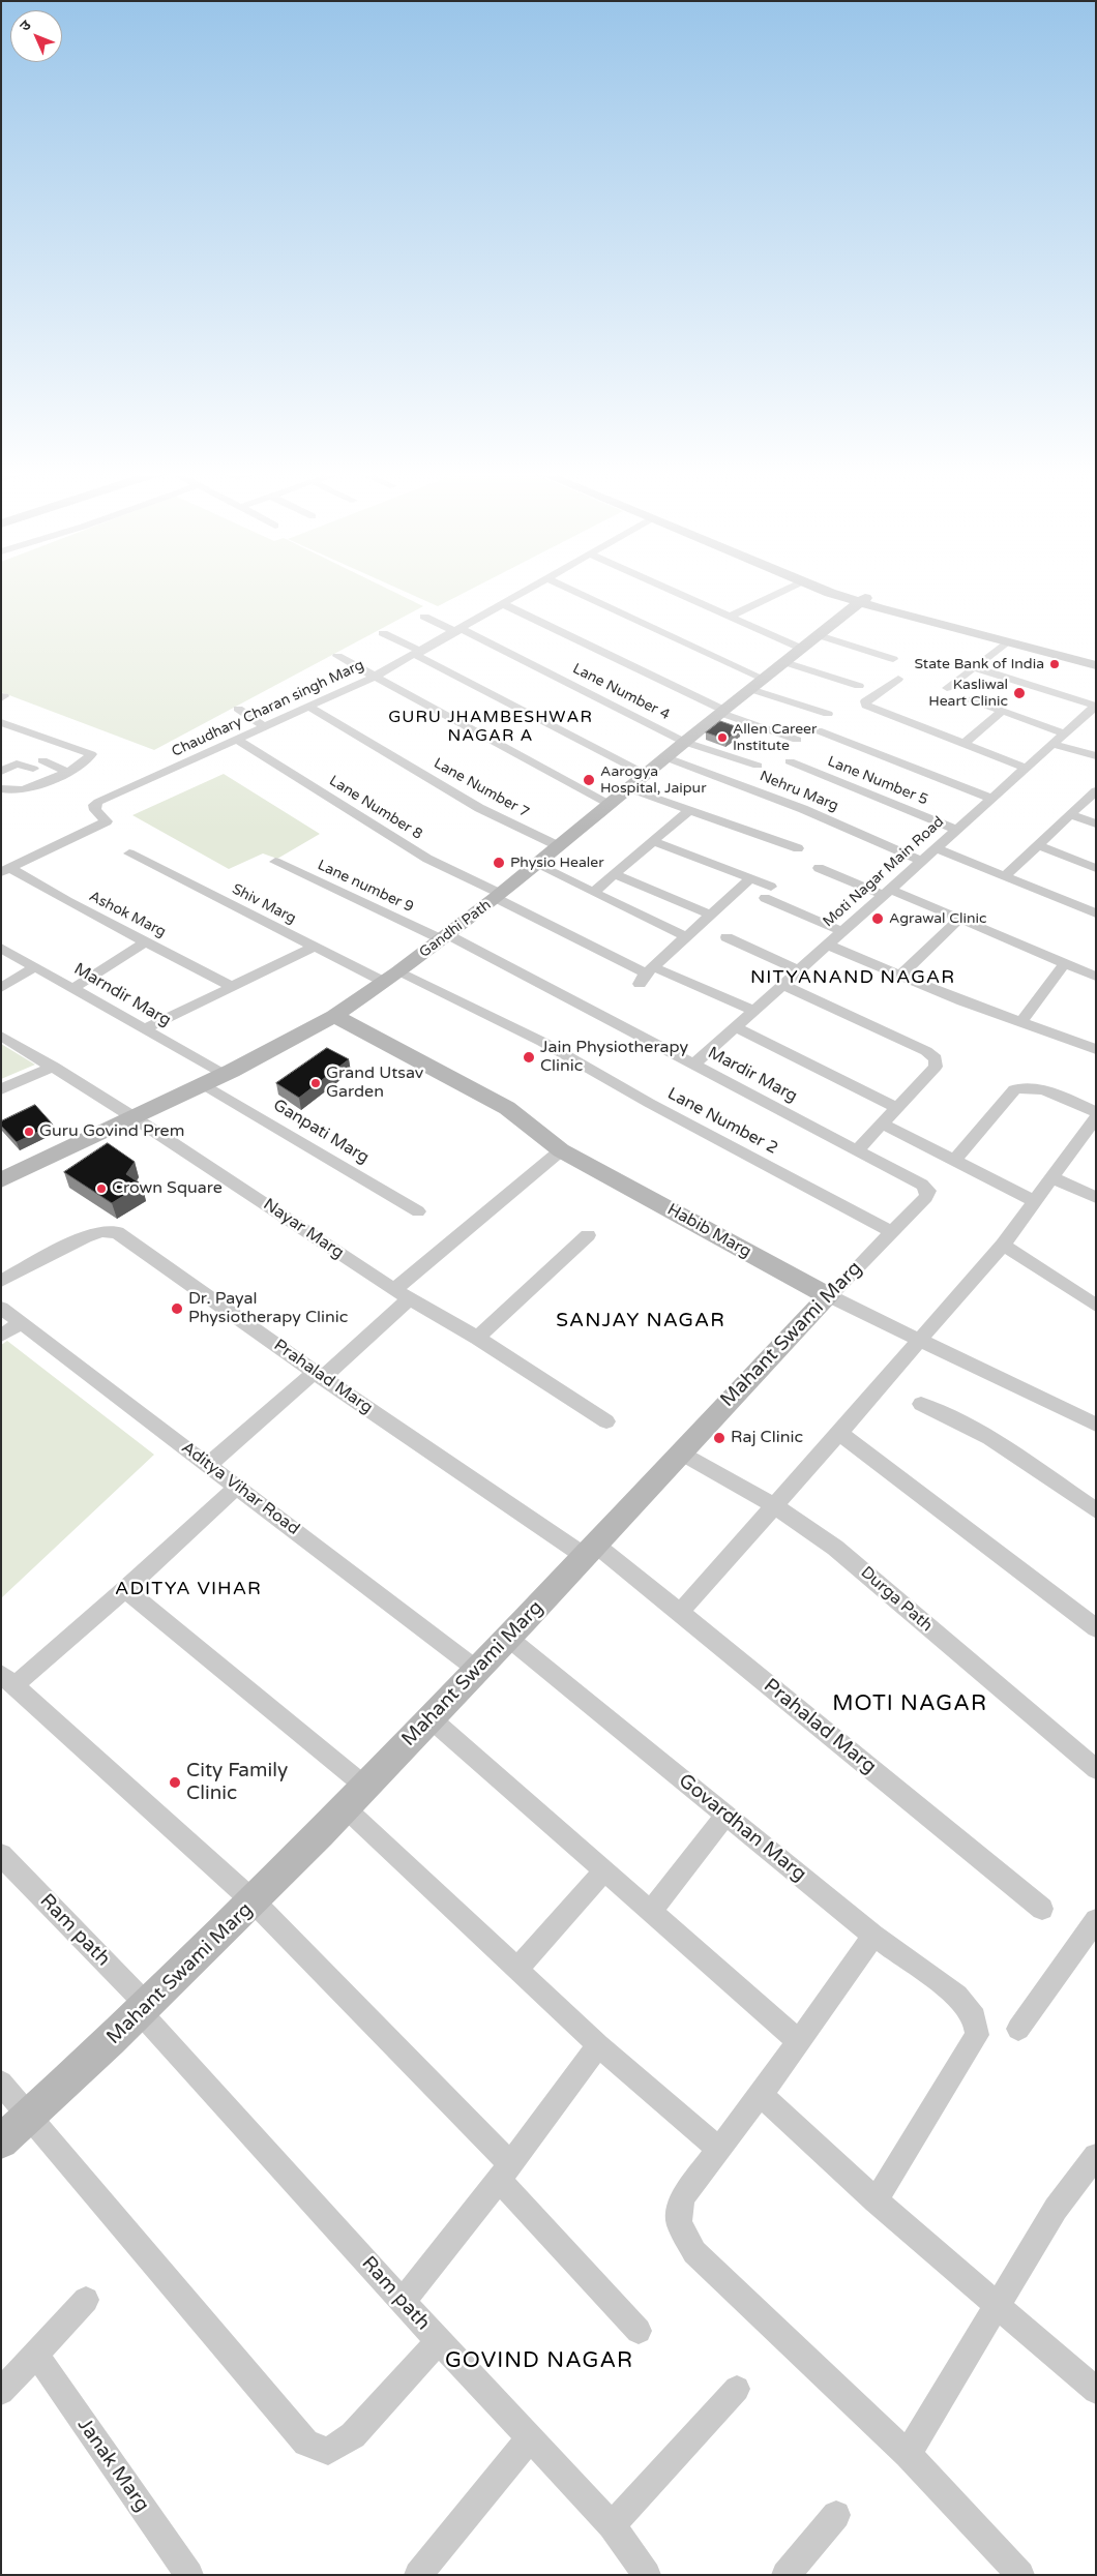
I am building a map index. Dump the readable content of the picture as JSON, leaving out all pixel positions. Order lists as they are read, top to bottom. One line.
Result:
{"streets":{"street":["Lane Number 4","Chaudhary Charan singh Marg","Lane Number 5","Lane Number 7","Nehru Marg","Lane Number 8","Moti Nagar Main Road","Lane number 9","Shiv Marg","Ashok Marg","Gandhi Path","Marndir Marg","Mardir Marg","Lane Number 2","Ganpati Marg","Nayar Marg","Habib Marg","Mahant Swami Marg","Prahalad Marg","Aditya Vihar Road","Durga Path","Govardhan Marg","Ram path","Janak Marg"]},"crossings":[["Lane Number 4","Chaudhary Charan singh Marg"],["Lane Number 4","Gandhi Path"],["Chaudhary Charan singh Marg","Lane Number 7"],["Chaudhary Charan singh Marg","Lane Number 8"],["Chaudhary Charan singh Marg","Ashok Marg"],["Lane Number 5","Moti Nagar Main Road"],["Lane Number 7","Gandhi Path"],["Nehru Marg","Moti Nagar Main Road"],["Nehru Marg","Gandhi Path"],["Lane Number 8","Moti Nagar Main Road"],["Lane Number 8","Gandhi Path"],["Moti Nagar Main Road","Mardir Marg"],["Lane number 9","Gandhi Path"],["Lane number 9","Mardir Marg"],["Shiv Marg","Gandhi Path"],["Shiv Marg","Lane Number 2"],["Gandhi Path","Marndir Marg"],["Gandhi Path","Mardir Marg"],["Gandhi Path","Lane Number 2"],["Gandhi Path","Ganpati Marg"],["Gandhi Path","Nayar Marg"],["Gandhi Path","Habib Marg"],["Mardir Marg","Mahant Swami Marg"],["Lane Number 2","Mahant Swami Marg"],["Habib Marg","Mahant Swami Marg"],["Mahant Swami Marg","Prahalad Marg"],["Mahant Swami Marg","Aditya Vihar Road"],["Mahant Swami Marg","Durga Path"],["Mahant Swami Marg","Govardhan Marg"],["Mahant Swami Marg","Ram path"]],"districts":["GURU JHAMBESHWAR NAGAR A","NITYANAND NAGAR","SANJAY NAGAR","ADITYA VIHAR","MOTI NAGAR","GOVIND NAGAR"],"places":["State Bank of India","Kasliwal Heart Clinic","Allen Career Institute","Aarogya Hospital, Jaipur","Physio Healer","Agrawal Clinic","Jain Physiotherapy Clinic","Grand Utsav Garden","Guru Govind Prem","Crown Square","Dr. Payal Physiotherapy Clinic","Raj Clinic","City Family Clinic"],"north":"top left"}
